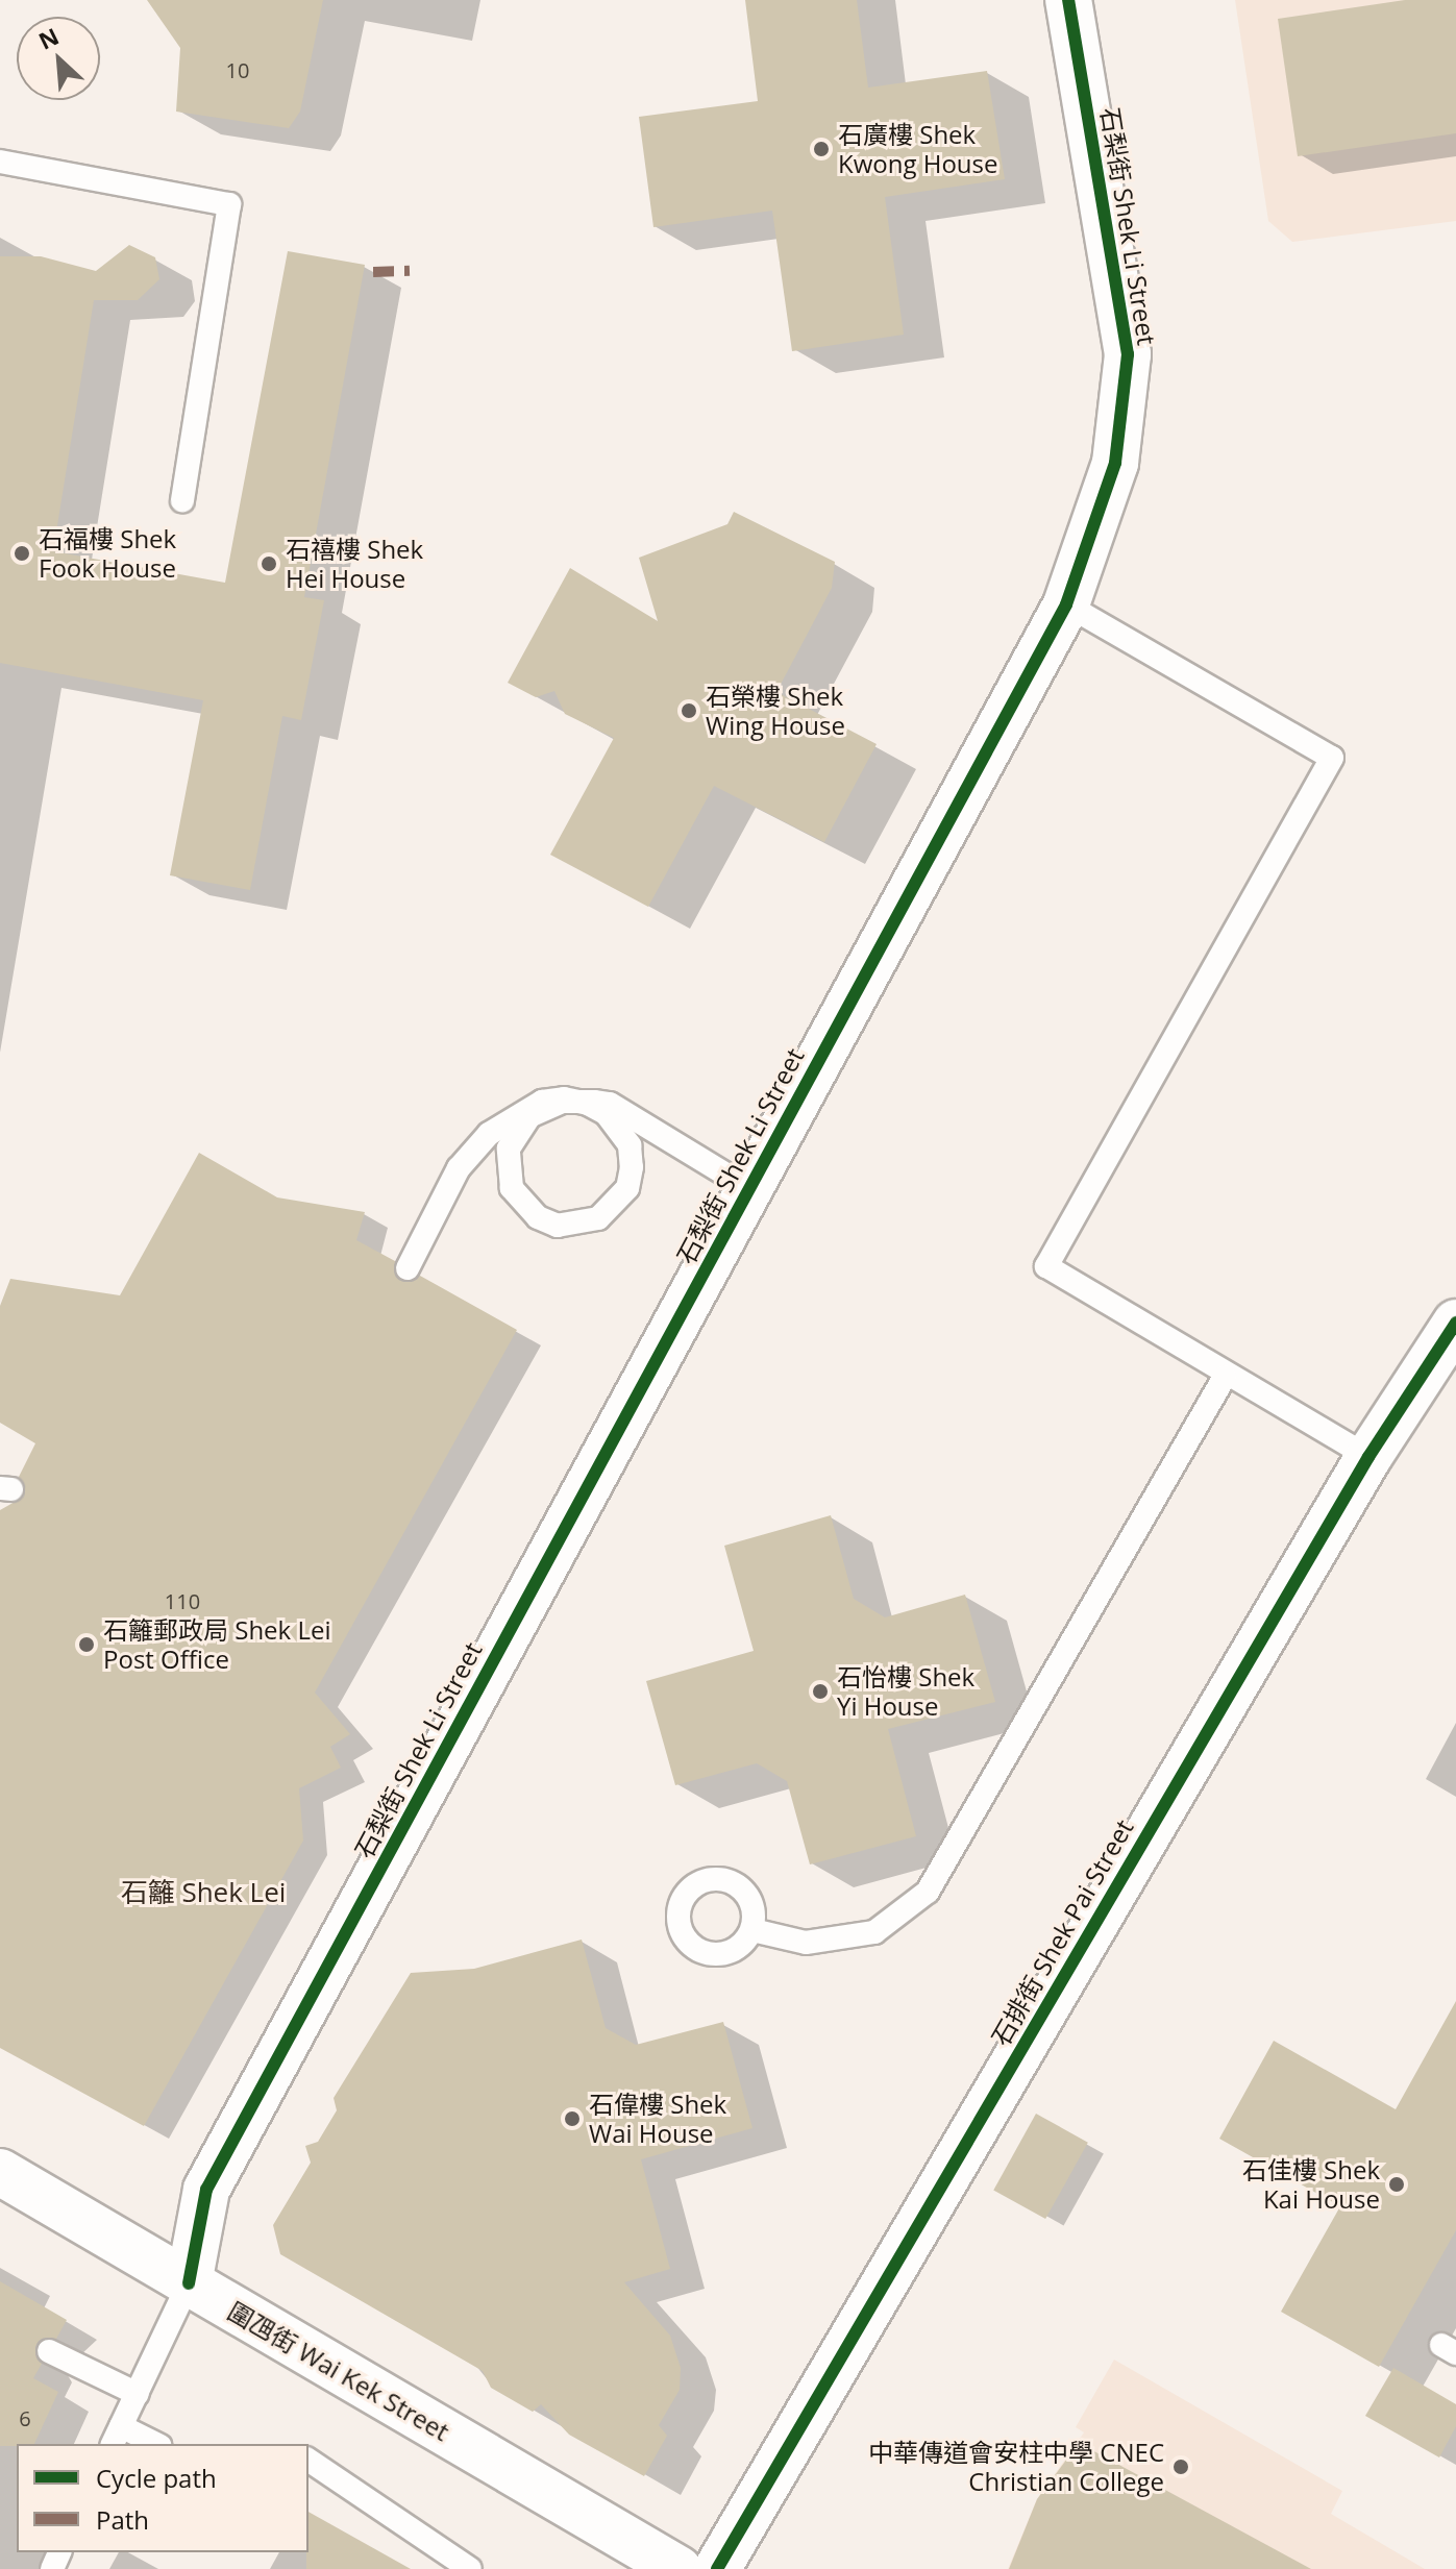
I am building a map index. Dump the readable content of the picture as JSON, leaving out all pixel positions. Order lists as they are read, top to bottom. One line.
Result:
{"streets":{"street":["石梨街 Shek Li Street","石排街 Shek Pai Street","圍乪街 Wai Kek Street"]},"crossings":[["石梨街 Shek Li Street","圍乪街 Wai Kek Street"]],"districts":["石籬 Shek Lei"],"places":["石廣樓 Shek Kwong House","石福樓 Shek Fook House","石禧樓 Shek Hei House","石榮樓 Shek Wing House","石籬郵政局 Shek Lei Post Office","石怡樓 Shek Yi House","石偉樓 Shek Wai House","石佳樓 Shek Kai House","中華傳道會安柱中學 CNEC Christian College"],"house_numbers":["10","110","6"],"legend":["Cycle path","Path"],"north":"top left"}
